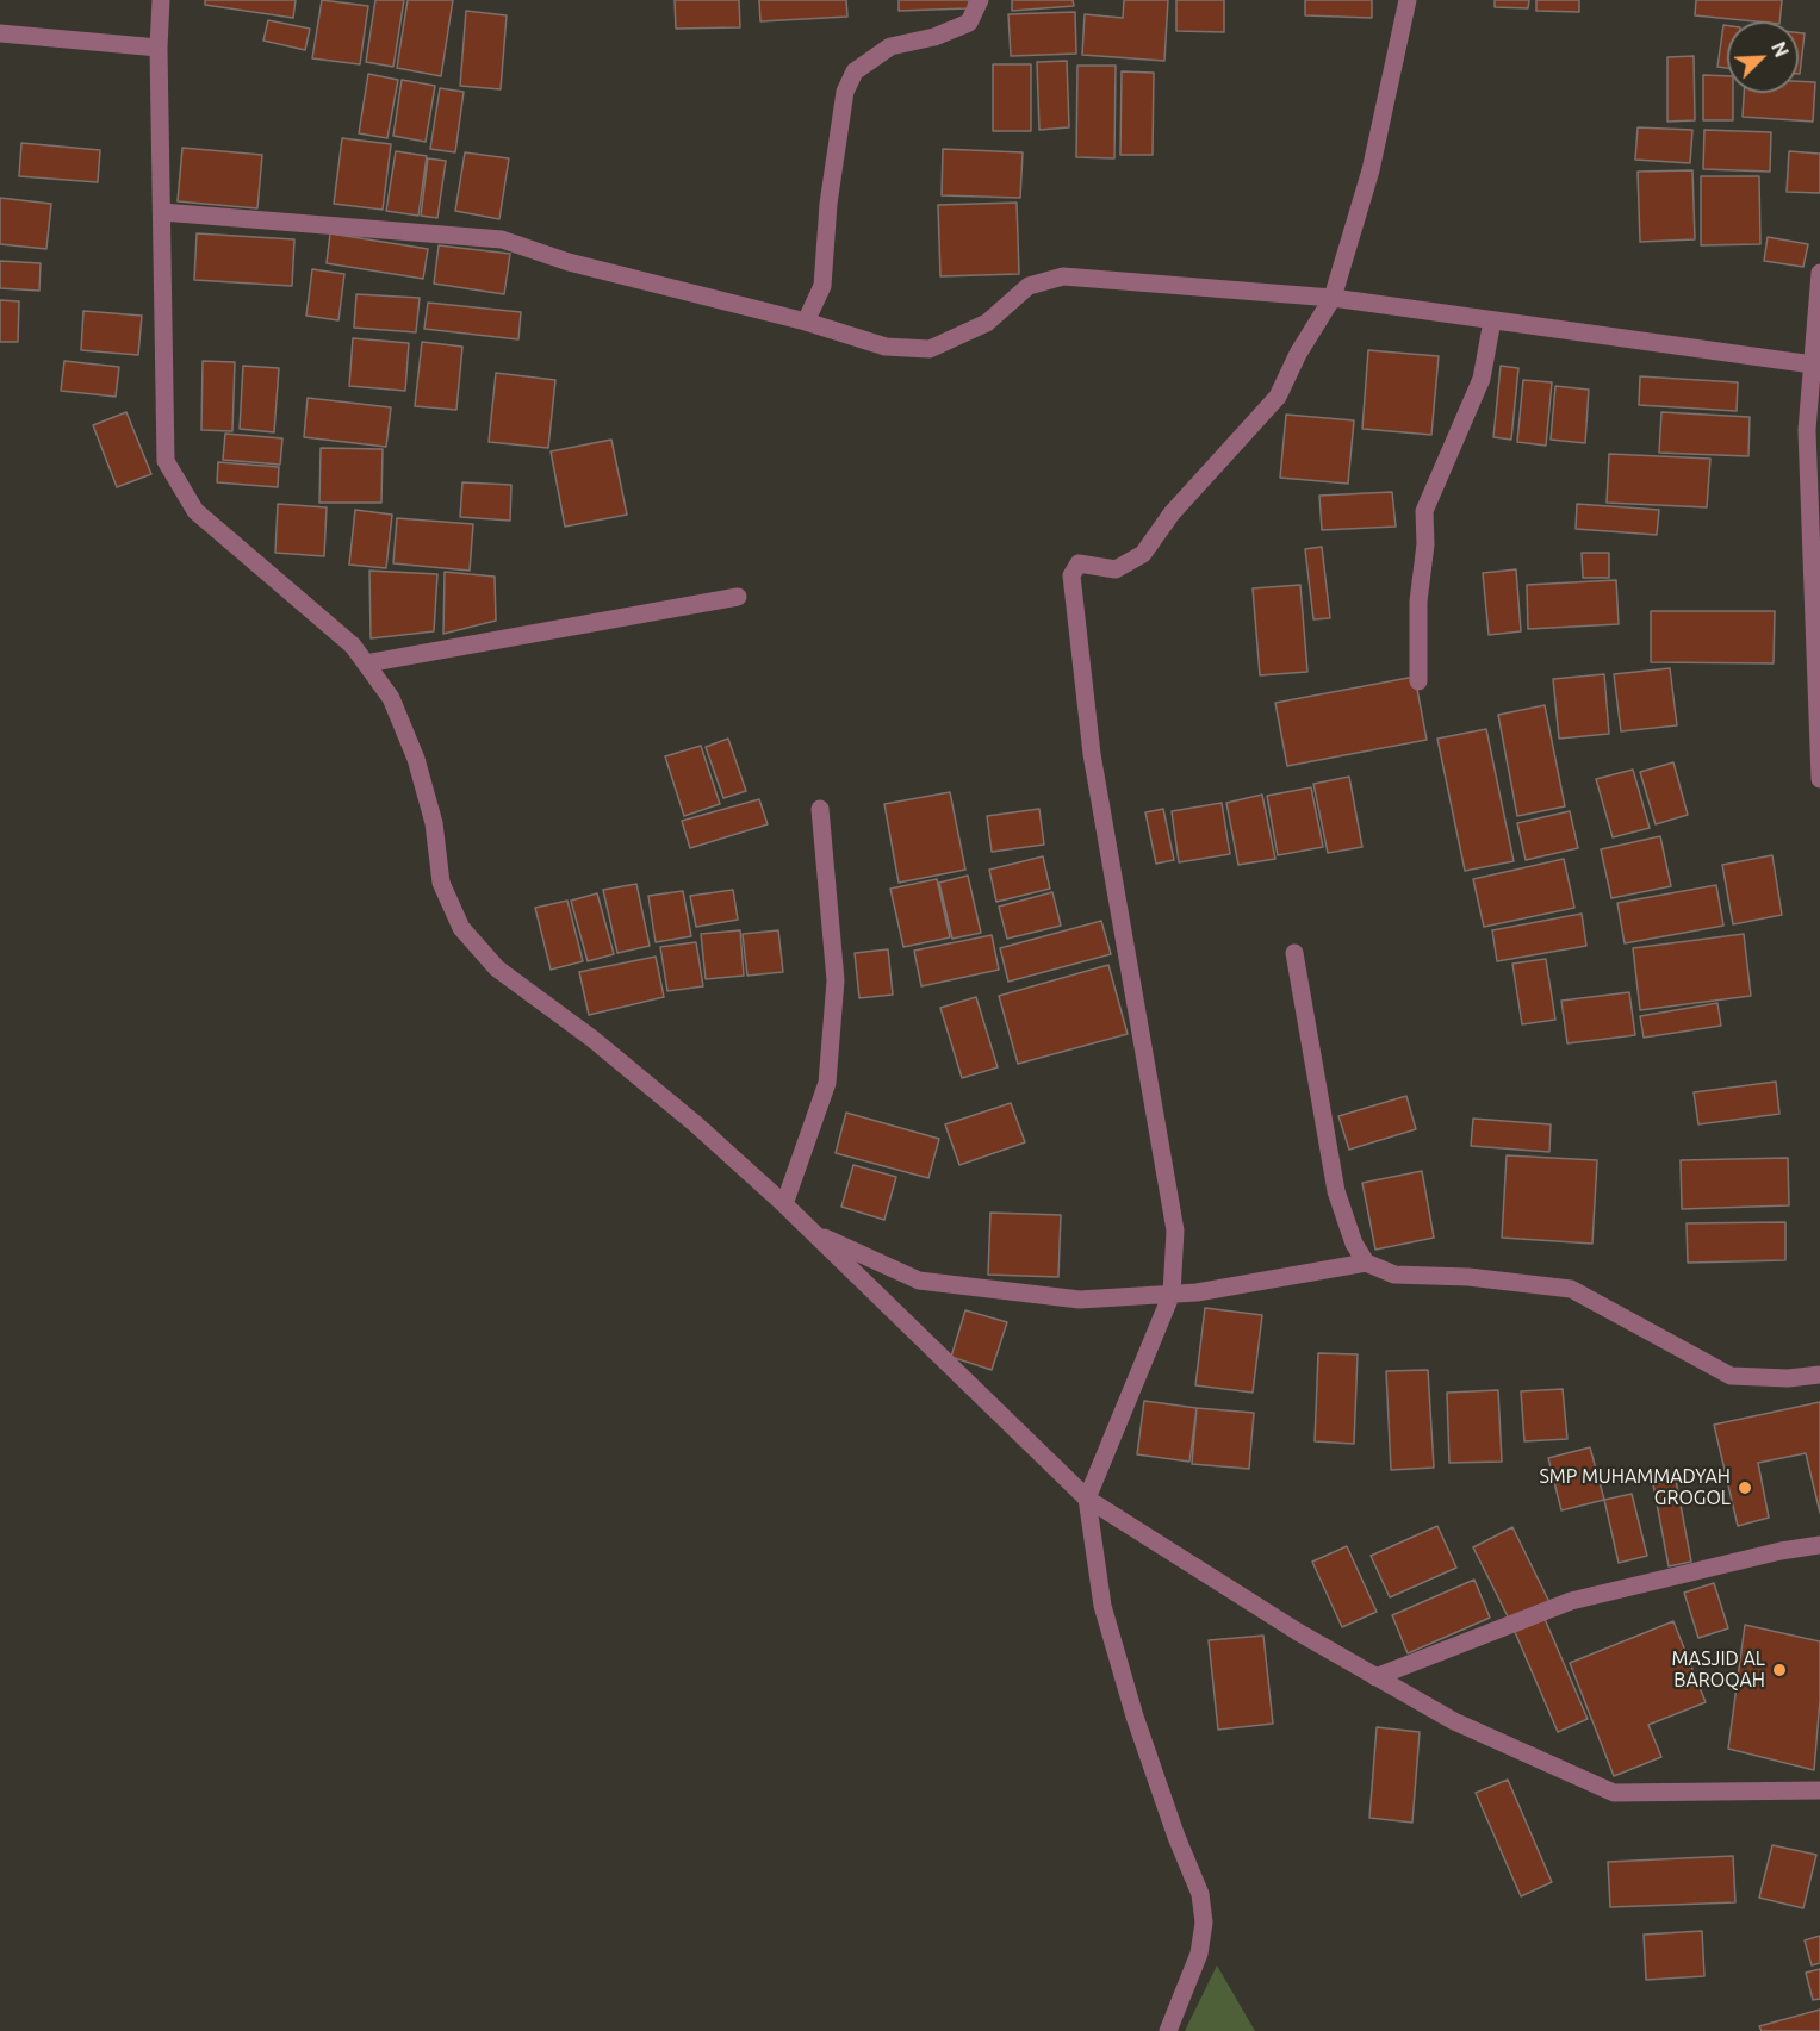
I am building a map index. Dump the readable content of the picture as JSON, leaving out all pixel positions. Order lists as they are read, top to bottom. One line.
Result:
{"places":["SMP MUHAMMADYAH GROGOL","MASJID AL BAROQAH"],"north":"top right"}
